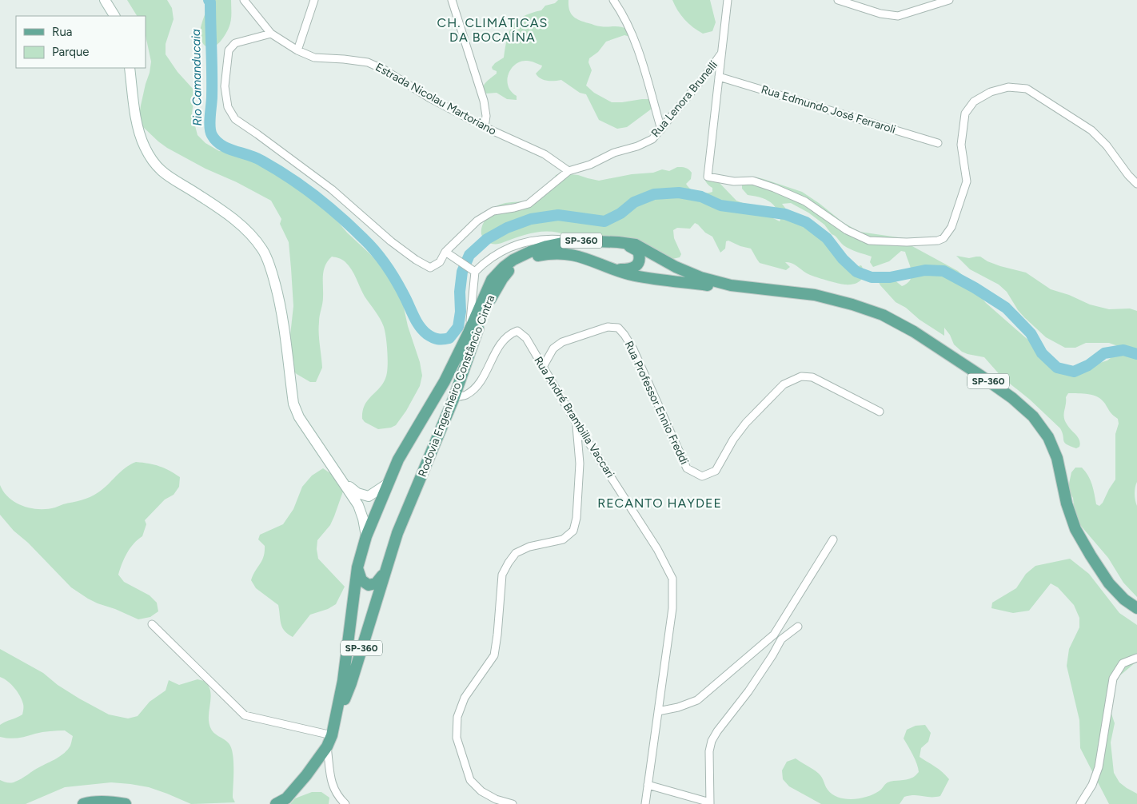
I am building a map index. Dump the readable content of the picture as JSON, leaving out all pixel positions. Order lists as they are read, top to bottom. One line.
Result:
{"streets":{"main road":["SP-360","Rodovia Engenheiro Constâncio Cintra"],"street":["Estrada Nicolau Martoriano","Rua Lenora Brunelli","Rua Edmundo José Ferraroli","Rua Professor Ennio Freddi","Rua André Brambilla Vaccari"]},"crossings":[["Estrada Nicolau Martoriano","Rua Lenora Brunelli"],["Rodovia Engenheiro Constâncio Cintra","Rua André Brambilla Vaccari"],["Rua Professor Ennio Freddi","Rua André Brambilla Vaccari"]],"districts":["CH. CLIMÁTICAS DA BOCAÍNA","RECANTO HAYDEE"],"water":["Rio Camanducaia"],"legend":["Rua","Parque"]}
